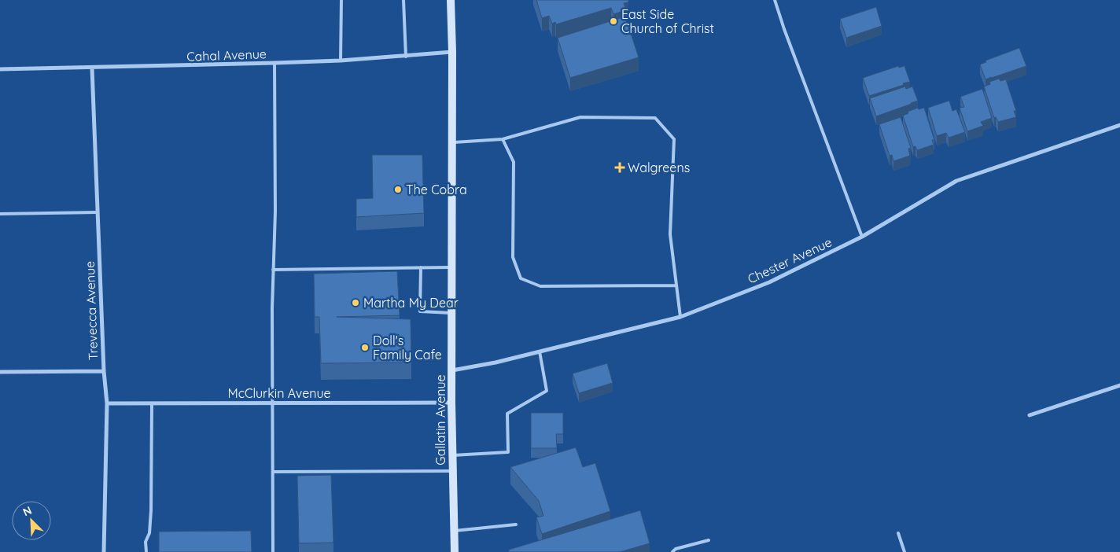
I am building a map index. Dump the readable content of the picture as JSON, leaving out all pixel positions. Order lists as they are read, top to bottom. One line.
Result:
{"streets":{"main road":["Gallatin Avenue"],"street":["Cahal Avenue","Chester Avenue","Trevecca Avenue","McClurkin Avenue"]},"crossings":[["Cahal Avenue","Trevecca Avenue"],["Cahal Avenue","Gallatin Avenue"],["Chester Avenue","Gallatin Avenue"],["Trevecca Avenue","McClurkin Avenue"],["McClurkin Avenue","Gallatin Avenue"]],"places":{"other":["East Side Church of Christ","The Cobra","Martha My Dear","Doll's Family Cafe"],"health":["Walgreens"]},"north":"top left"}
